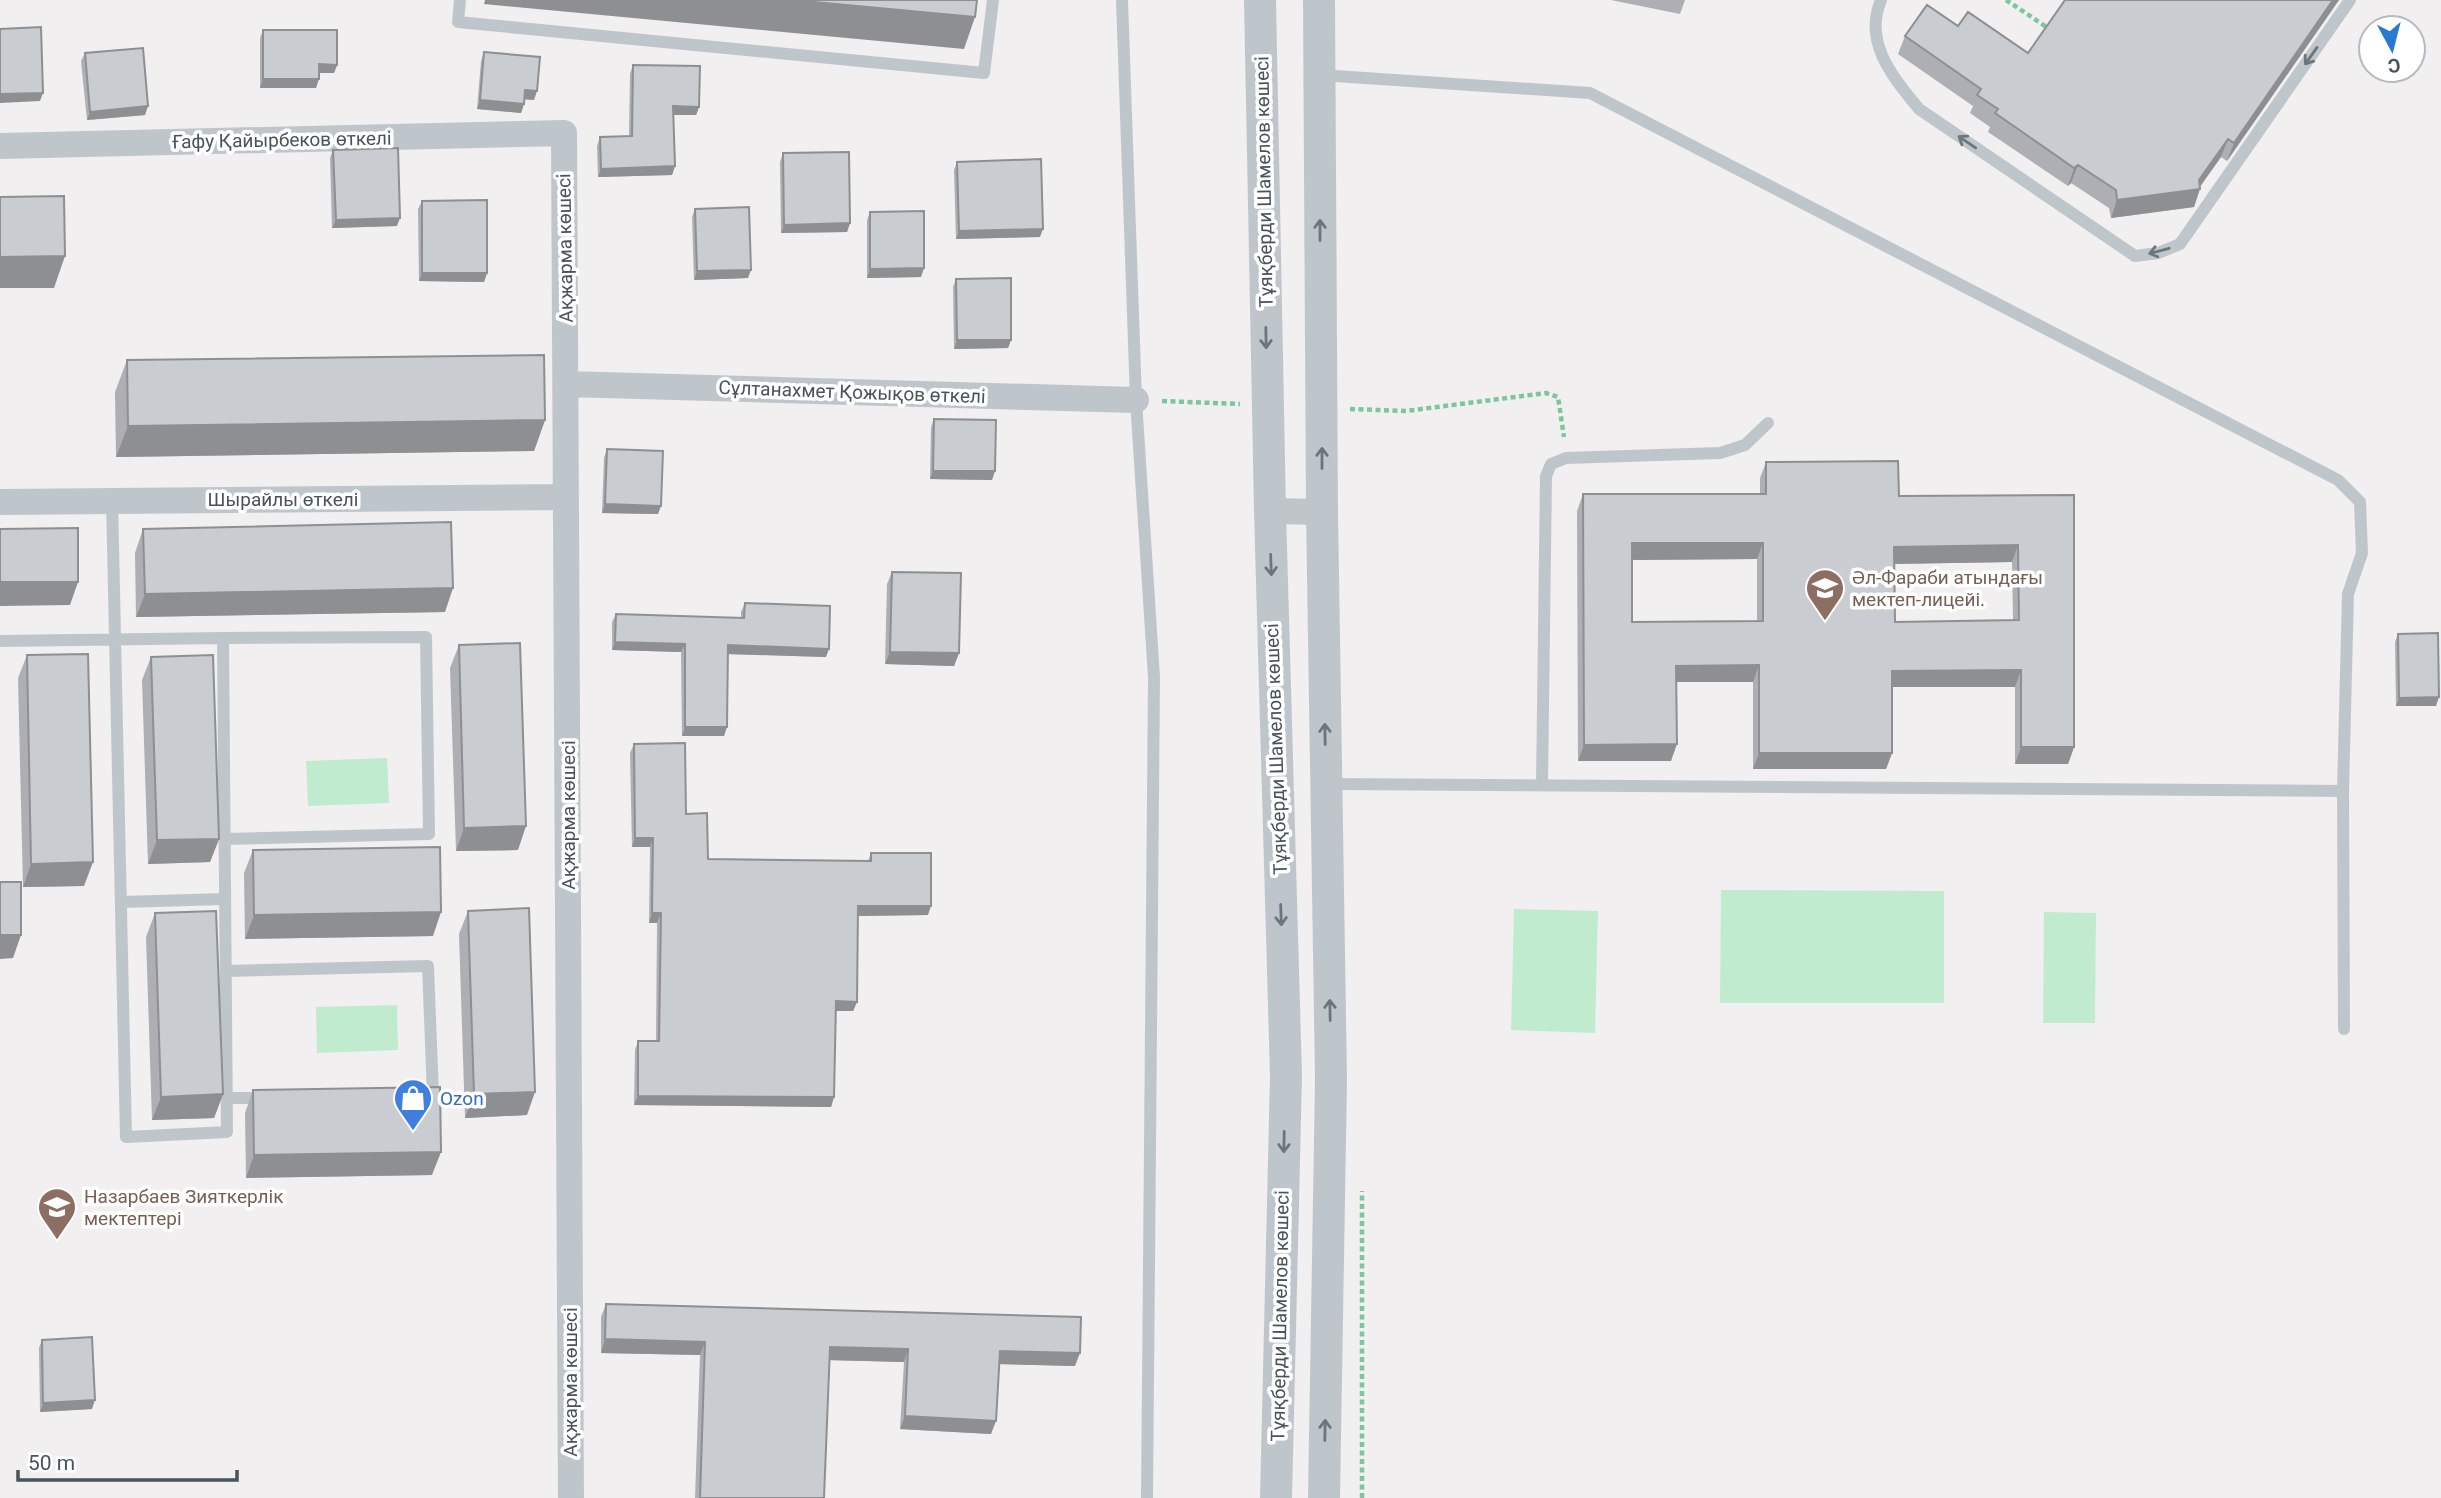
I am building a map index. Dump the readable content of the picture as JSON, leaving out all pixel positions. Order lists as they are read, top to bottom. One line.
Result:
{"streets":{"street":["Ғафу Қайырбеков өткелі","Тұяқберди Шамелов көшесі","Ақжарма көшесі","Сұлтанахмет Қожықов өткелі","Шырайлы өткелі"]},"crossings":[["Ғафу Қайырбеков өткелі","Ақжарма көшесі"],["Ақжарма көшесі","Сұлтанахмет Қожықов өткелі"],["Ақжарма көшесі","Шырайлы өткелі"]],"places":{"school or university":["Әл-Фараби атындағы мектеп-лицейі.","Назарбаев Зияткерлік мектептері"],"shop":["Ozon"]},"scale_bar":"50 m","north":"bottom"}
